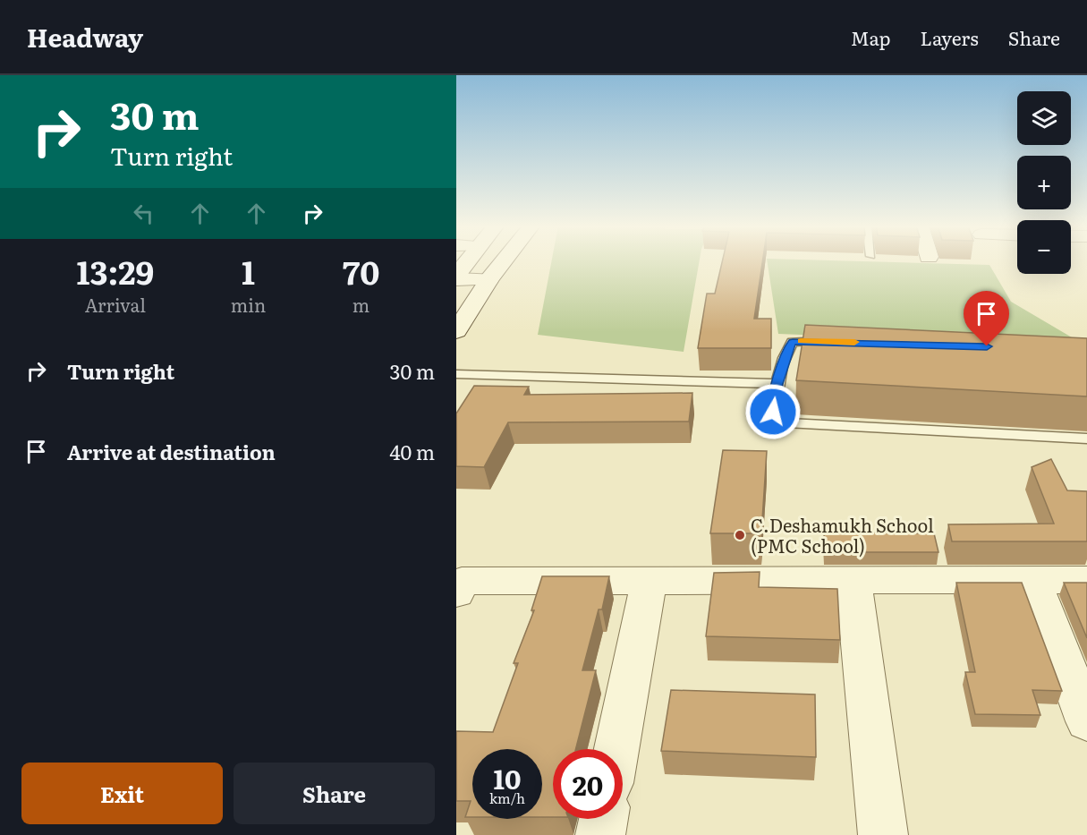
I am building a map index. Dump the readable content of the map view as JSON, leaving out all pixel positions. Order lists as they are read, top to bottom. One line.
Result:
{"places":["C.Deshamukh School (PMC School)"],"page":{"header":"Headway","nav":["Map","Layers","Share"],"turn":["30 m","Turn right"],"map_buttons":["+","−"],"eta":["13:29","Arrival","1","min","70","m"],"list":[{"name":"Turn right","value":"30 m"},{"name":"Arrive at destination","value":"40 m"}],"speed":"10 km/h","limit":"20","buttons":["Exit","Share"]}}
